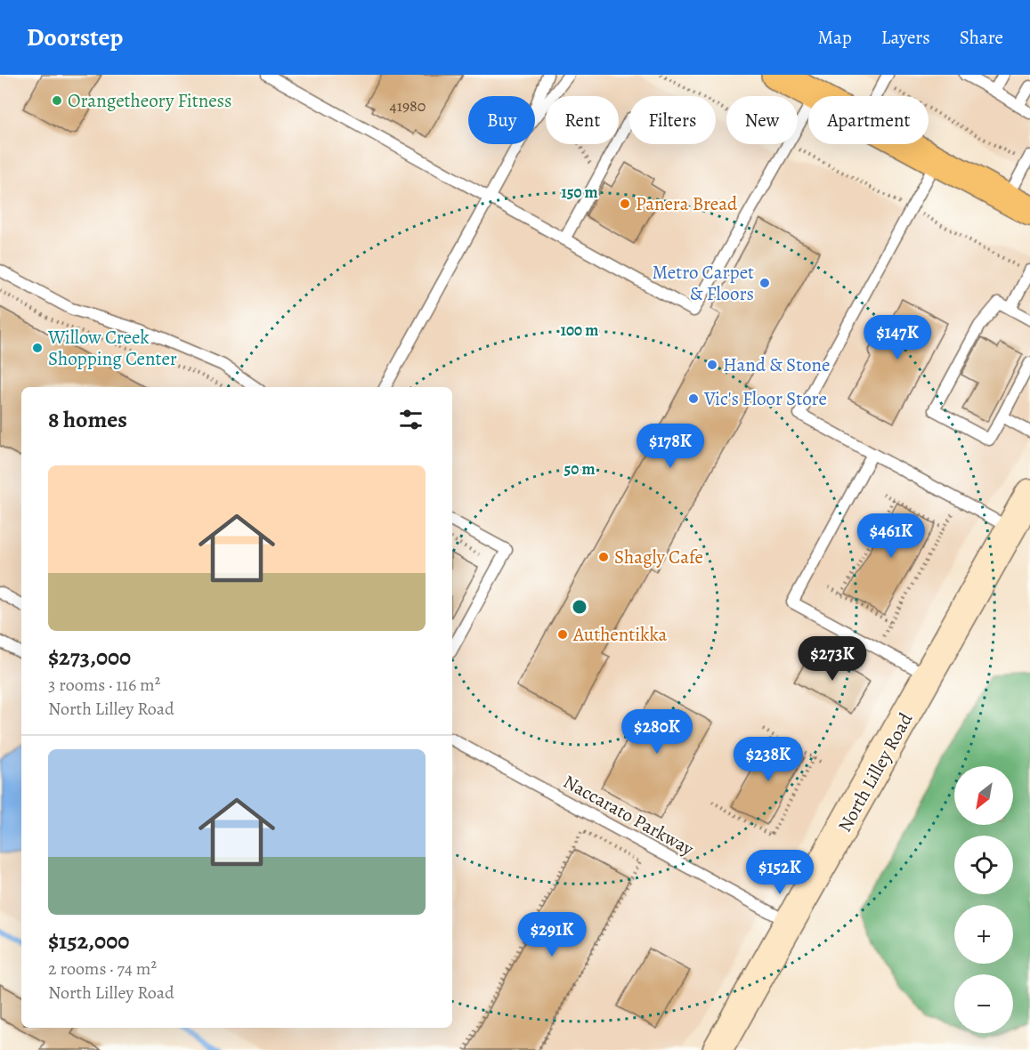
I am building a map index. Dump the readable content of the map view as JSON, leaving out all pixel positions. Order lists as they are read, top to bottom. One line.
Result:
{"streets":{"street":["North Lilley Road"],"lane":["Naccarato Parkway"]},"crossings":[["North Lilley Road","Naccarato Parkway"]],"places":["Orangetheory Fitness","Panera Bread","Metro Carpet & Floors","Willow Creek Shopping Center","Hand & Stone","Vic's Floor Store","Shagly Cafe","Authentikka"],"house_numbers":["41980"],"north":"bottom left","page":{"header":"Doorstep","nav":["Map","Layers","Share"],"chip":["Buy","Rent","Filters","New","Apartment"],"price":["$147K","$178K","$461K","$273K","$280K","$238K","$152K","$291K"],"heading":"8 homes","list":[{"name":"$273,000","note":"3 rooms · 116 m² · North Lilley Road"},{"name":"$152,000","note":"2 rooms · 74 m² · North Lilley Road"}],"map_buttons":["+","−"]},"rings":["150 m","100 m","50 m"]}
